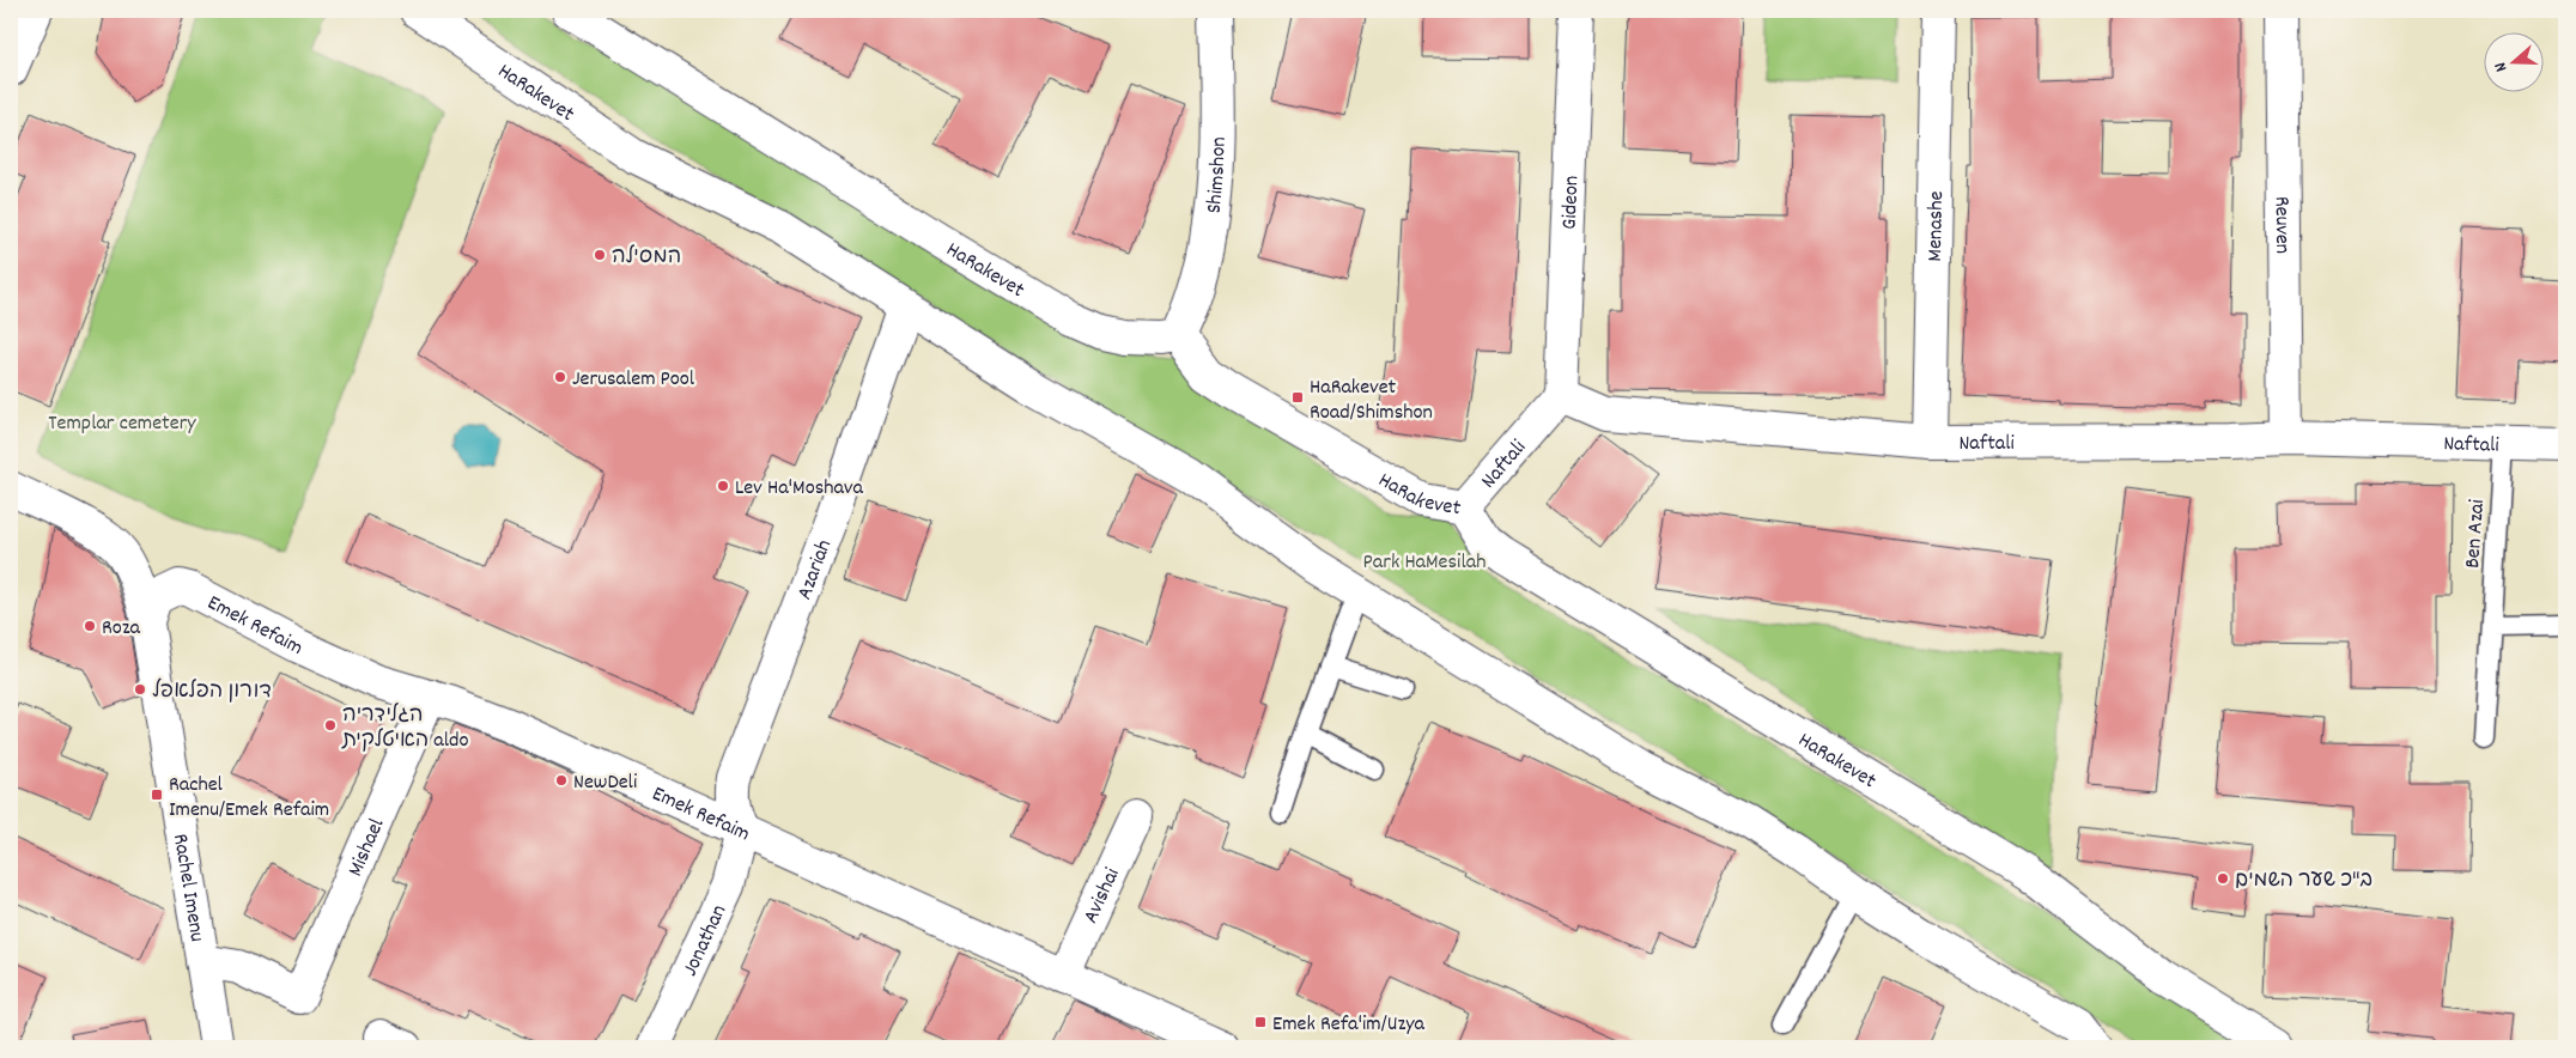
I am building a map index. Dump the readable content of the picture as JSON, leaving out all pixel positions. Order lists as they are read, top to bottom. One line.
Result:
{"streets":{"street":["HaRakevet","Shimshon","Gideon","Reuven","Menashe","Naftali","Azariah","Emek Refaim","Mishael","Rachel Imenu","Avishai","Jonathan"],"lane":["Ben Azai"]},"crossings":[["HaRakevet","Shimshon"],["HaRakevet","Naftali"],["HaRakevet","Azariah"],["Gideon","Naftali"],["Reuven","Naftali"],["Menashe","Naftali"],["Naftali","Ben Azai"],["Azariah","Emek Refaim"],["Azariah","Jonathan"],["Emek Refaim","Mishael"],["Emek Refaim","Rachel Imenu"],["Emek Refaim","Avishai"],["Emek Refaim","Jonathan"],["Mishael","Rachel Imenu"]],"parks":["Templar cemetery","Park HaMesilah"],"places":{"other":["המסילה","Jerusalem Pool","Lev Ha'Moshava","Roza","דורון הפלאפל","הגלידריה האיטלקית aldo","NewDeli","ב\"כ שער השמים"],"transit":["HaRakevet Road/Shimshon","Rachel Imenu/Emek Refaim","Emek Refa'im/Uzya"]},"north":"left"}
